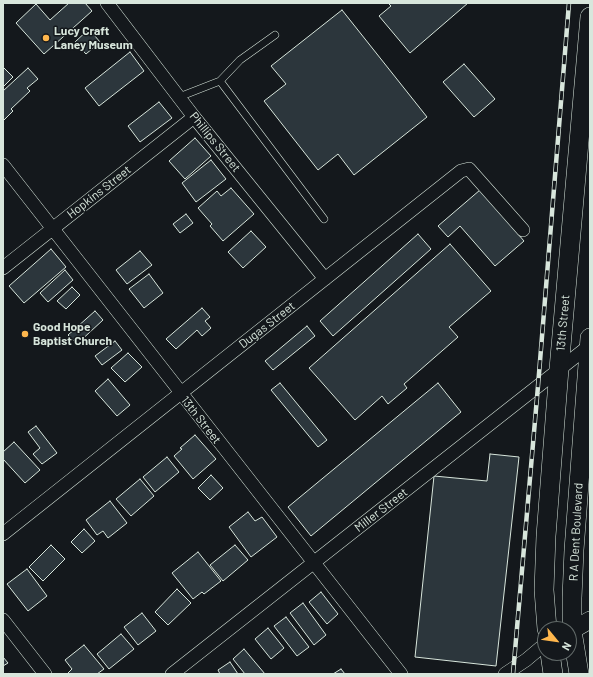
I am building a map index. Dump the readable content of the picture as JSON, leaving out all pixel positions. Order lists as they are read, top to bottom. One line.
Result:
{"streets":{"main road":["13th Street","R A Dent Boulevard"],"street":["Phillips Street","Hopkins Street","Dugas Street","Miller Street"]},"crossings":[["Phillips Street","Hopkins Street"],["Phillips Street","Dugas Street"],["Hopkins Street","13th Street"],["13th Street","Dugas Street"],["13th Street","Miller Street"],["Miller Street","R A Dent Boulevard"]],"places":["Lucy Craft Laney Museum","Good Hope Baptist Church"],"north":"bottom right"}
